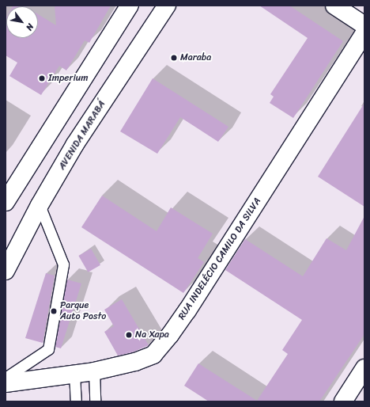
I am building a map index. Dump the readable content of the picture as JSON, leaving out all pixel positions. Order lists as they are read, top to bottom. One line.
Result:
{"streets":{"street":["AVENIDA MARABÁ","RUA INDELÉCIO CAMILO DA SILVA"]},"places":["Maraba","Imperium","Parque Auto Posto","Na Xapa"],"north":"bottom right"}
